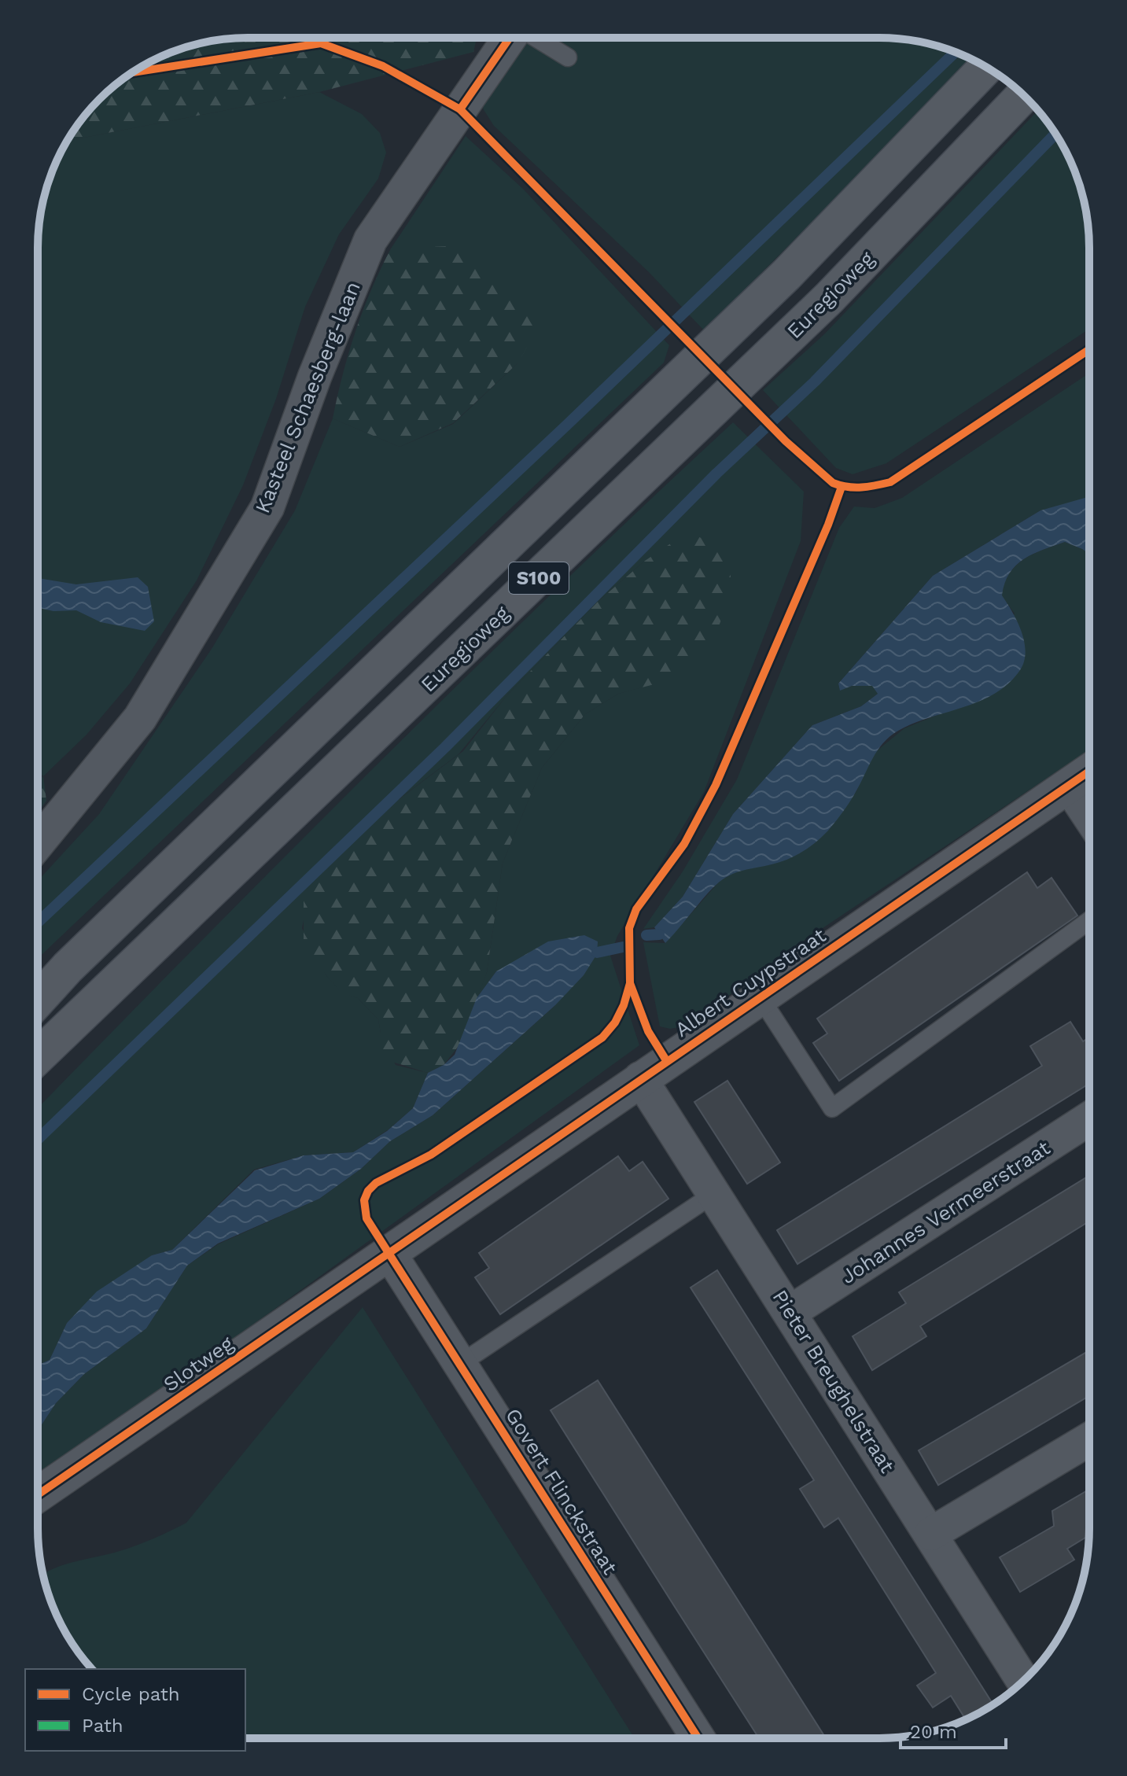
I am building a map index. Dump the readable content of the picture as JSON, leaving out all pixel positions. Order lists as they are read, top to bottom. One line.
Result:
{"streets":{"main road":["Euregioweg","S100"],"street":["Kasteel Schaesberg-laan","Albert Cuypstraat","Johannes Vermeerstraat","Slotweg","Pieter Breughelstraat","Govert Flinckstraat"]},"crossings":[["Albert Cuypstraat","Slotweg"],["Albert Cuypstraat","Pieter Breughelstraat"],["Albert Cuypstraat","Govert Flinckstraat"],["Johannes Vermeerstraat","Pieter Breughelstraat"],["Slotweg","Govert Flinckstraat"]],"legend":["Cycle path","Path"],"scale_bar":"20 m"}
